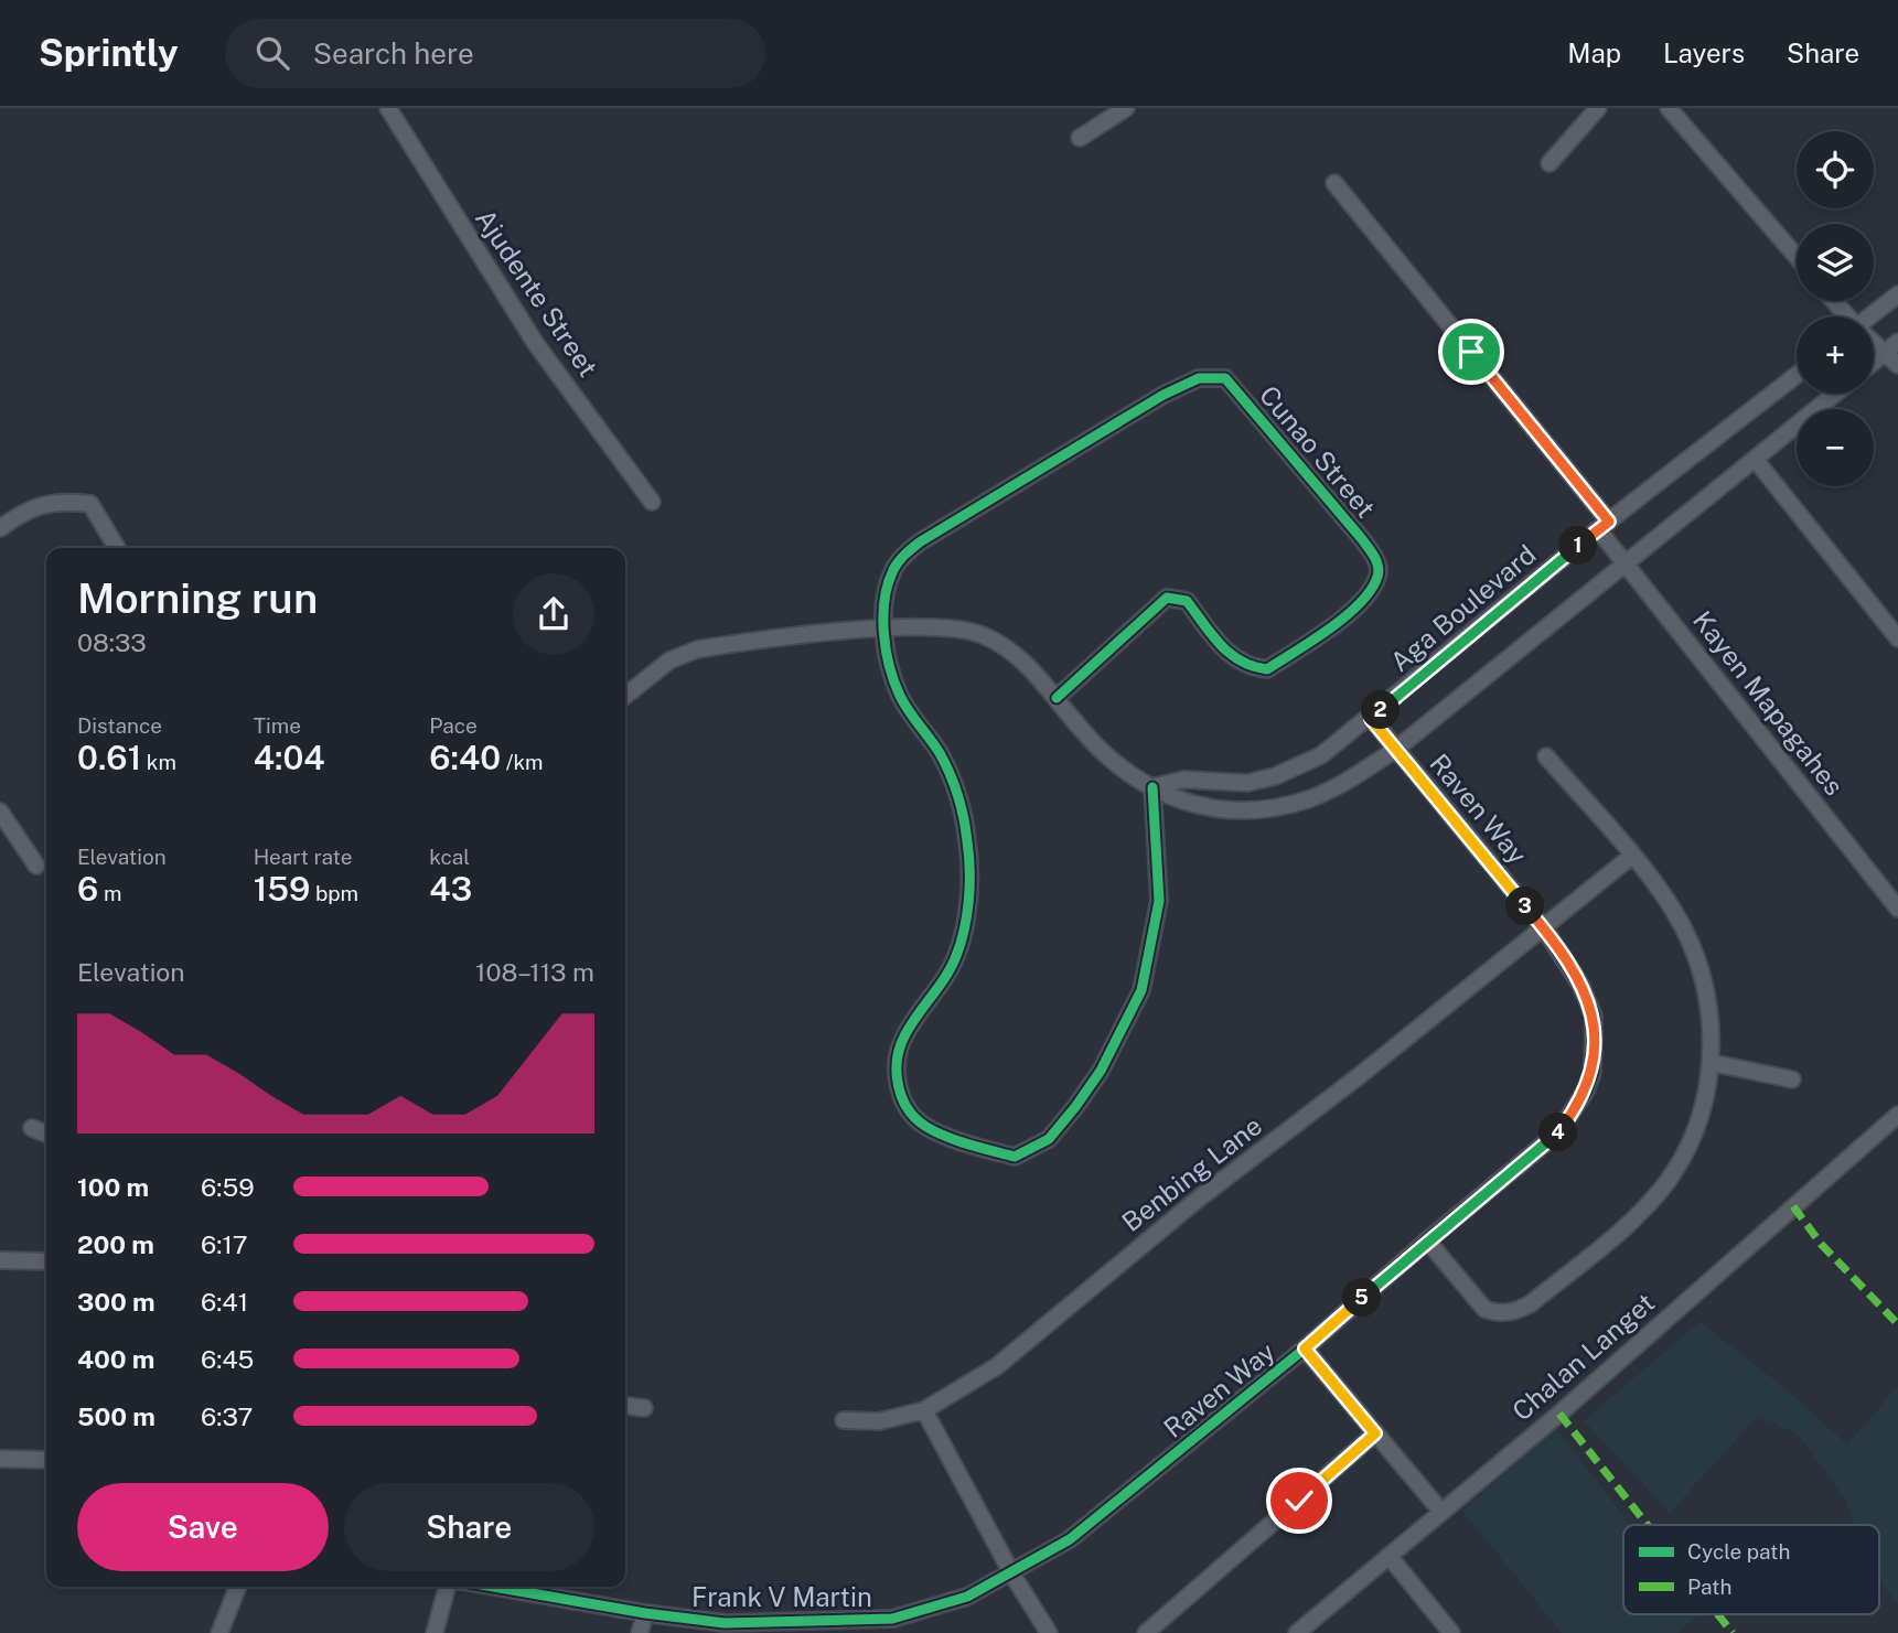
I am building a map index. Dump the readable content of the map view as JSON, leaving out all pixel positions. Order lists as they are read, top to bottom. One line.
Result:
{"streets":{"street":["Ajudente Street","Cunao Street","Aga Boulevard","Kayen Mapagahes","Raven Way","Benbing Lane","Chalan Langet","Frank V Martin"]},"crossings":[["Aga Boulevard","Kayen Mapagahes"],["Aga Boulevard","Raven Way"],["Raven Way","Benbing Lane"],["Raven Way","Frank V Martin"]],"legend":["Cycle path","Path"],"page":{"header":"Sprintly","search":"Search here","nav":["Map","Layers","Share"],"map_buttons":["+","−"],"pins":["1","2","3","4","5"],"heading":["Morning run","08:33"],"stats":[["Distance","0.61 km"],["Time","4:04"],["Pace","6:40 /km"],["Elevation","6 m"],["Heart rate","159 bpm"],["kcal","43"]],"chart":["Elevation","108–113 m"],"list":[{"name":"100 m","note":"6:59"},{"name":"200 m","note":"6:17"},{"name":"300 m","note":"6:41"},{"name":"400 m","note":"6:45"},{"name":"500 m","note":"6:37"}],"buttons":["Save","Share"]}}
